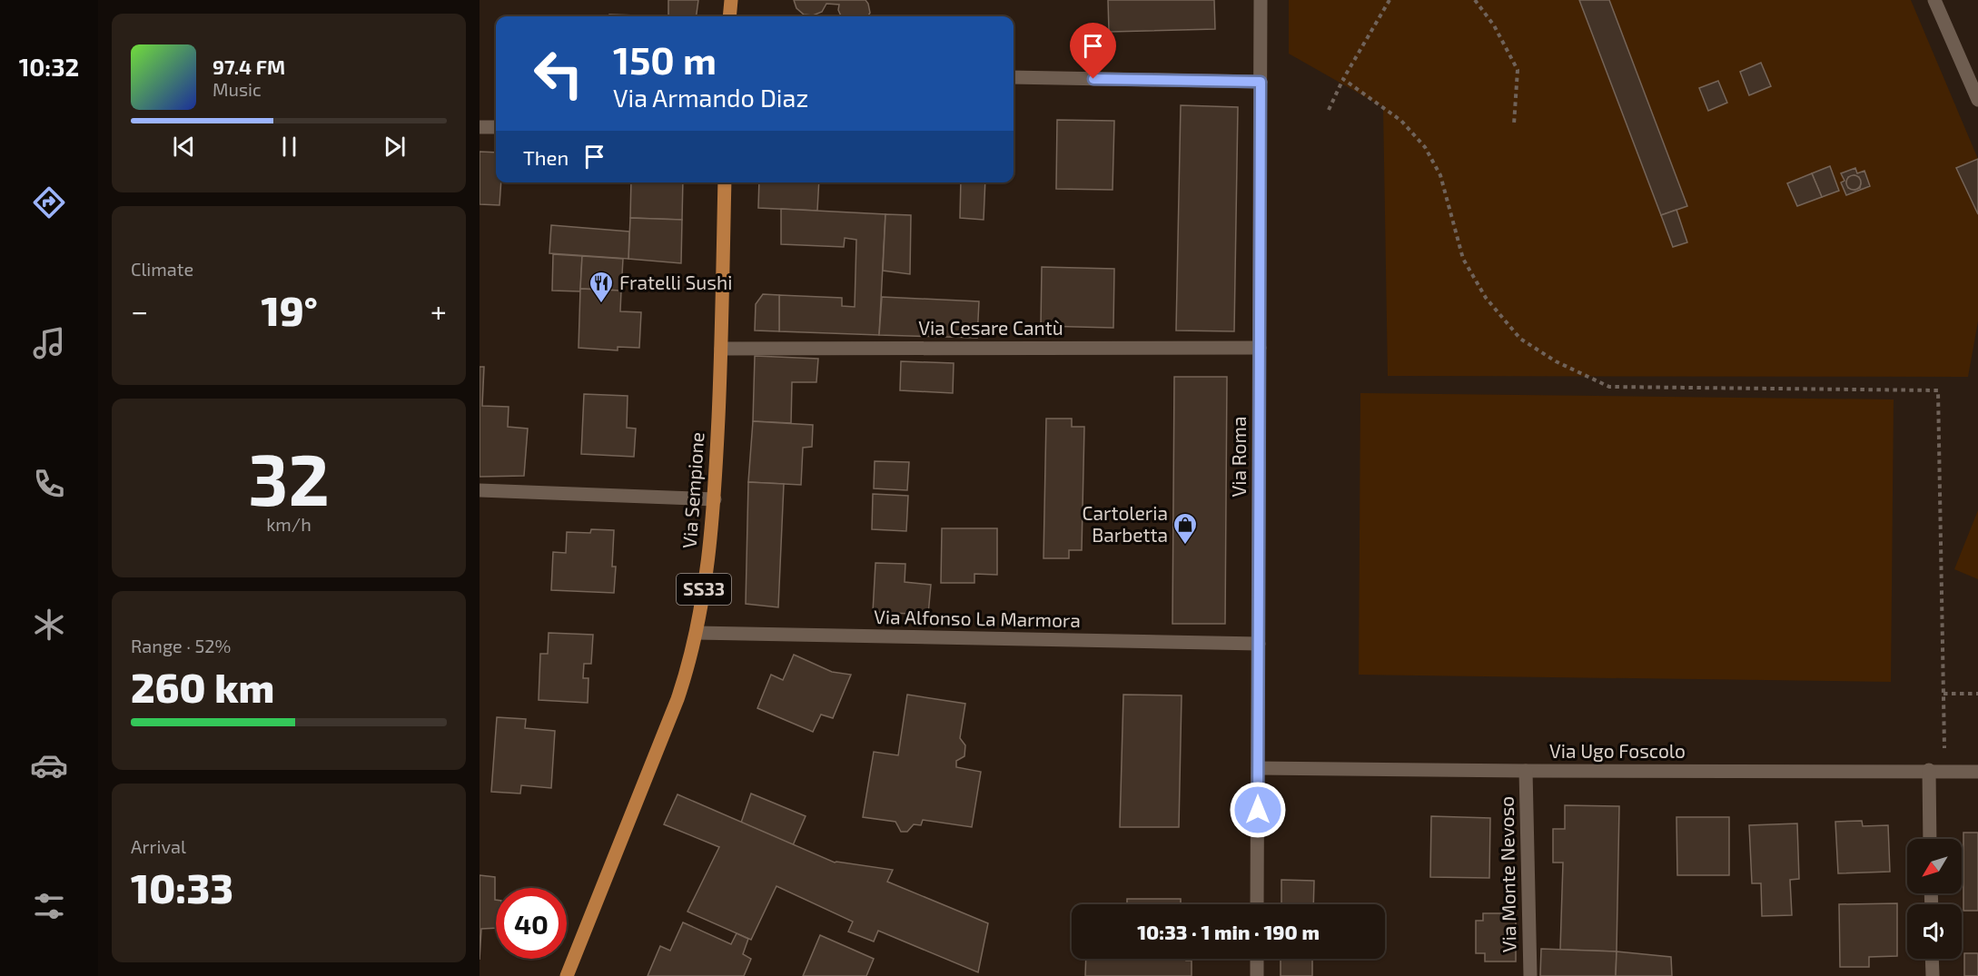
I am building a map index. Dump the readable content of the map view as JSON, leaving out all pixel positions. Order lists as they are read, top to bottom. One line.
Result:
{"streets":{"main road":["Via Sempione","SS33"],"street":["Via Cesare Cantù","Via Roma","Via Alfonso La Marmora","Via Ugo Foscolo","Via Monte Nevoso"]},"crossings":[["Via Cesare Cantù","Via Roma"],["Via Cesare Cantù","Via Sempione"],["Via Roma","Via Alfonso La Marmora"],["Via Roma","Via Ugo Foscolo"],["Via Sempione","Via Alfonso La Marmora"],["Via Ugo Foscolo","Via Monte Nevoso"]],"places":{"restaurant":["Fratelli Sushi"],"shop":["Cartoleria Barbetta"]},"north":"bottom left","page":{"tabs":"10:32","turn":["150 m","Via Armando Diaz"],"song":["97.4 FM","Music"],"then":"Then","tile":["Climate",["32","km/h"],["Range · 52%","260 km"],["Arrival","10:33"]],"heat":["−","19°","+"],"limit":"40","trip":"10:33 · 1 min · 190 m"}}
